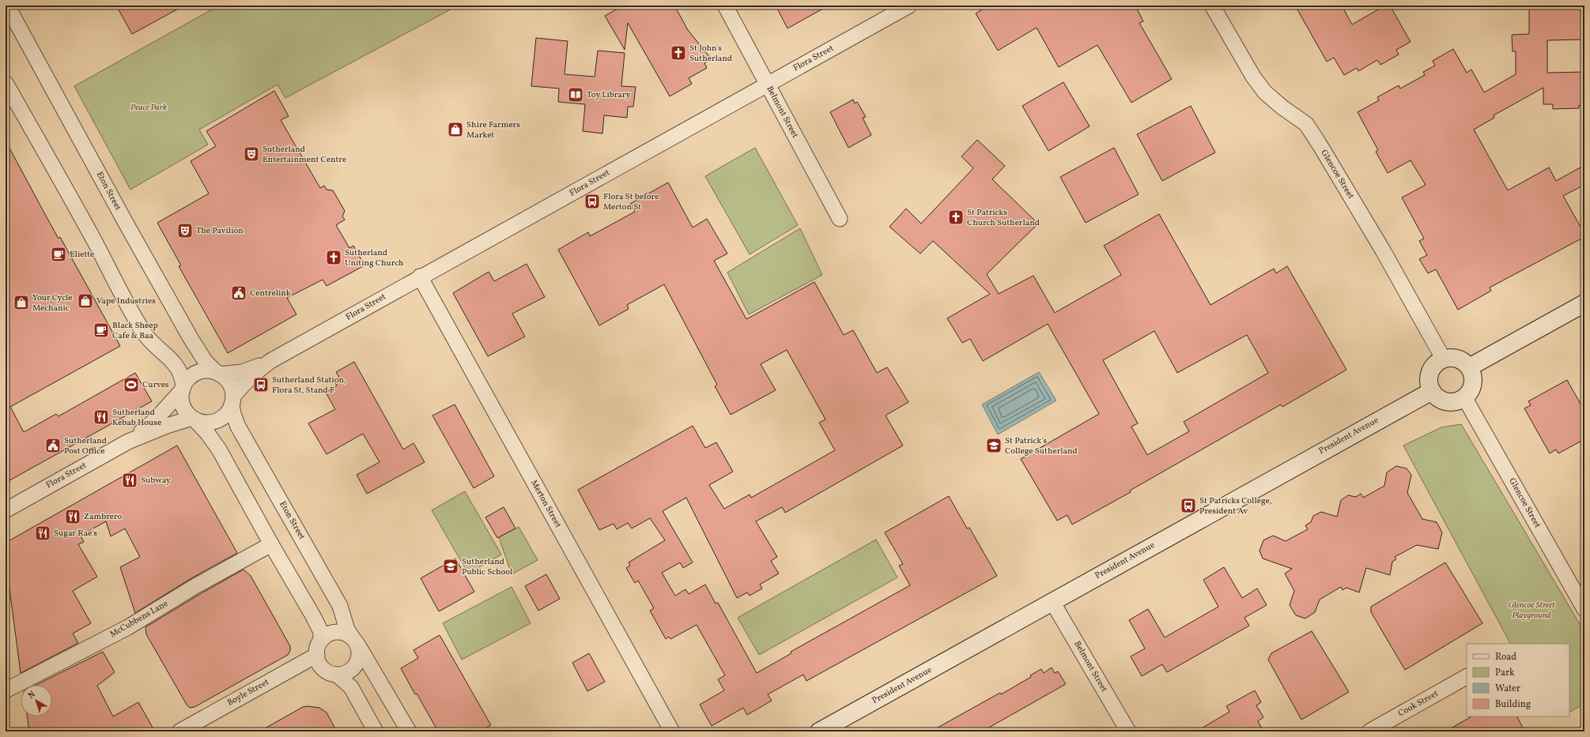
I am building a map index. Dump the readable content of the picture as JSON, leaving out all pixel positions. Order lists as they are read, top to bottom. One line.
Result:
{"streets":{"street":["Flora Street","Belmont Street","Glencoe Street","Eton Street","President Avenue","Merton Street","McCubbens Lane","Boyle Street","Cook Street"]},"crossings":[["Flora Street","Belmont Street"],["Flora Street","Eton Street"],["Flora Street","Merton Street"],["Belmont Street","President Avenue"],["Glencoe Street","President Avenue"],["Eton Street","Boyle Street"]],"parks":["Peace Park","Glencoe Street Playground"],"places":{"church":["St John's Sutherland","St Patricks Church Sutherland","Sutherland Uniting Church"],"library":["Toy Library"],"shop":["Shire Farmers Market","Vape Industries","Your Cycle Mechanic"],"theatre":["Sutherland Entertainment Centre","The Pavilion"],"bus stop":["Flora St before Merton St","Sutherland Station, Flora St, Stand F","St Patricks College, President Av"],"cafe":["Eliette","Black Sheep Cafe & Baa"],"public building":["Centrelink","Sutherland Post Office"],"sports":["Curves"],"restaurant":["Sutherland Kebab House","Subway","Zambrero","Sugar Rae's"],"school or university":["St Patrick's College Sutherland","Sutherland Public School"]},"legend":["Road","Park","Water","Building"],"north":"top left"}
